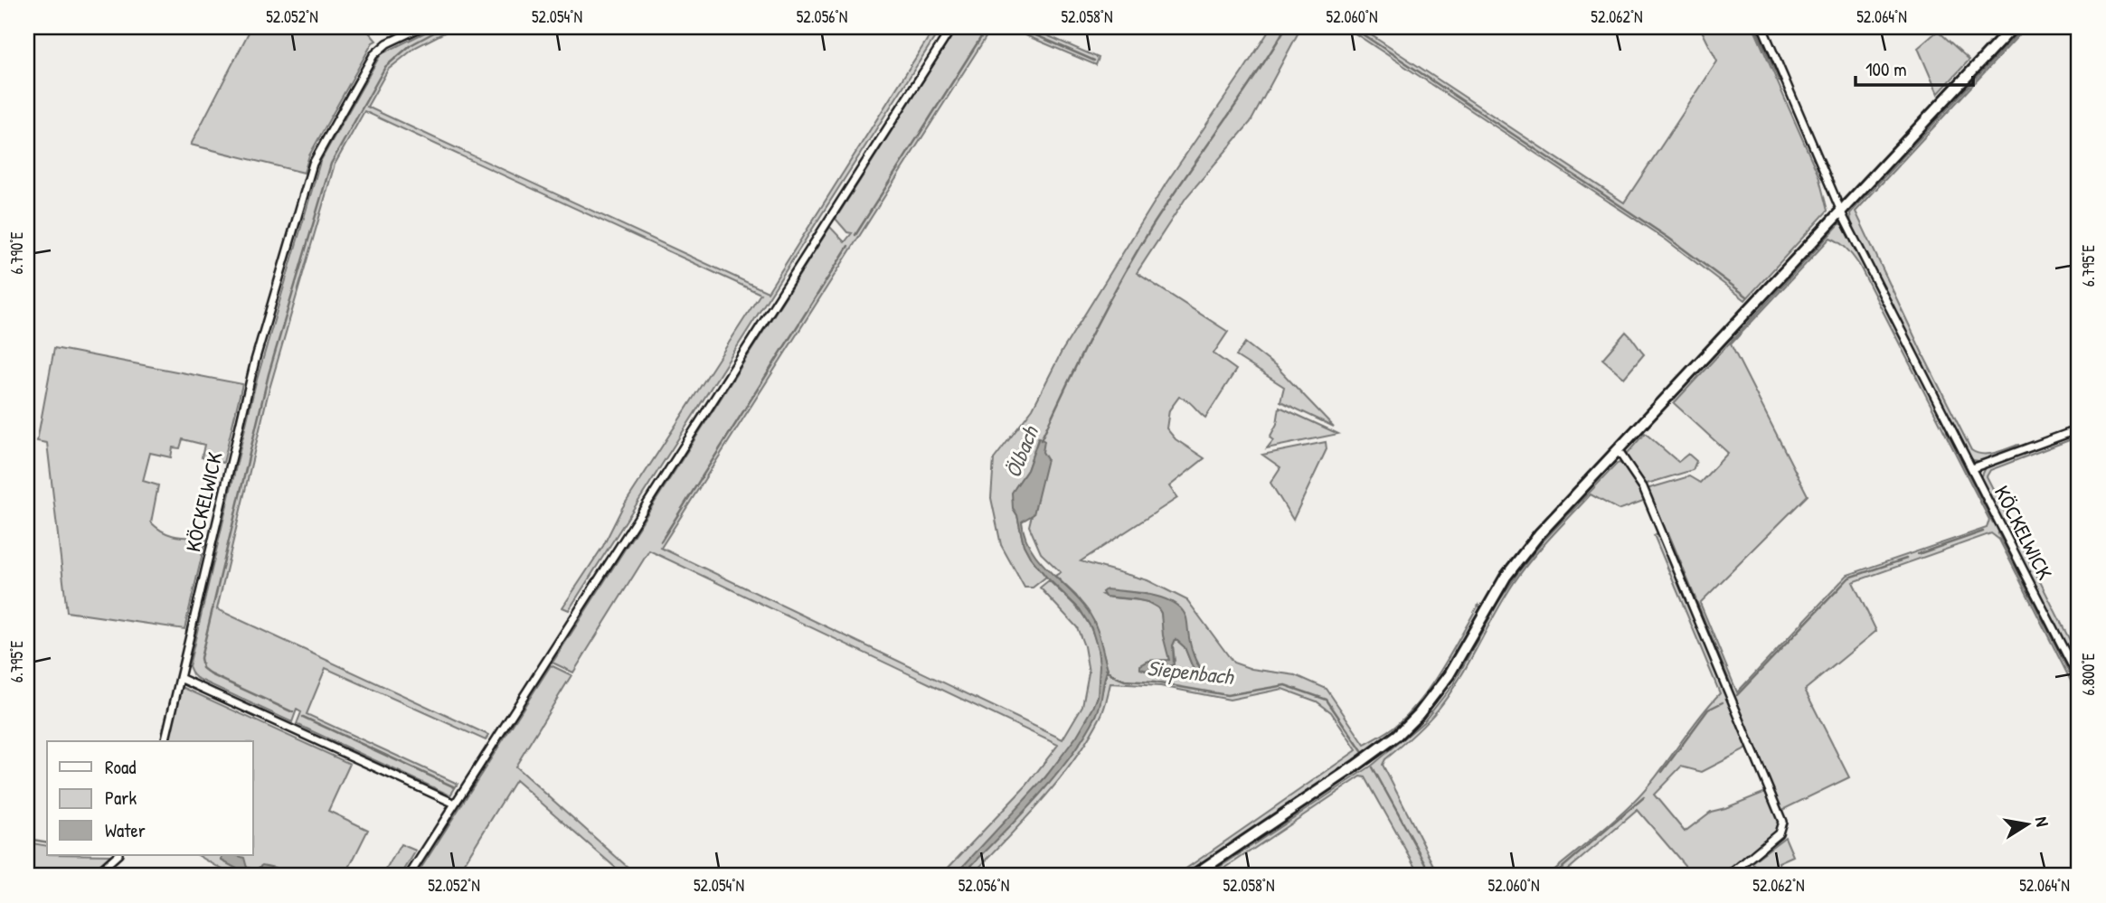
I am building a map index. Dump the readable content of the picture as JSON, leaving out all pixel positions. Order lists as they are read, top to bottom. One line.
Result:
{"streets":{"street":["KÖCKELWICK"]},"water":["Ölbach","Siepenbach"],"legend":["Road","Park","Water"],"scale_bar":"100 m","north":"right","coordinates":["52.052°N","52.054°N","52.056°N","52.058°N","52.060°N","52.062°N","52.064°N","6.790°E","6.795°E","6.800°E"]}
